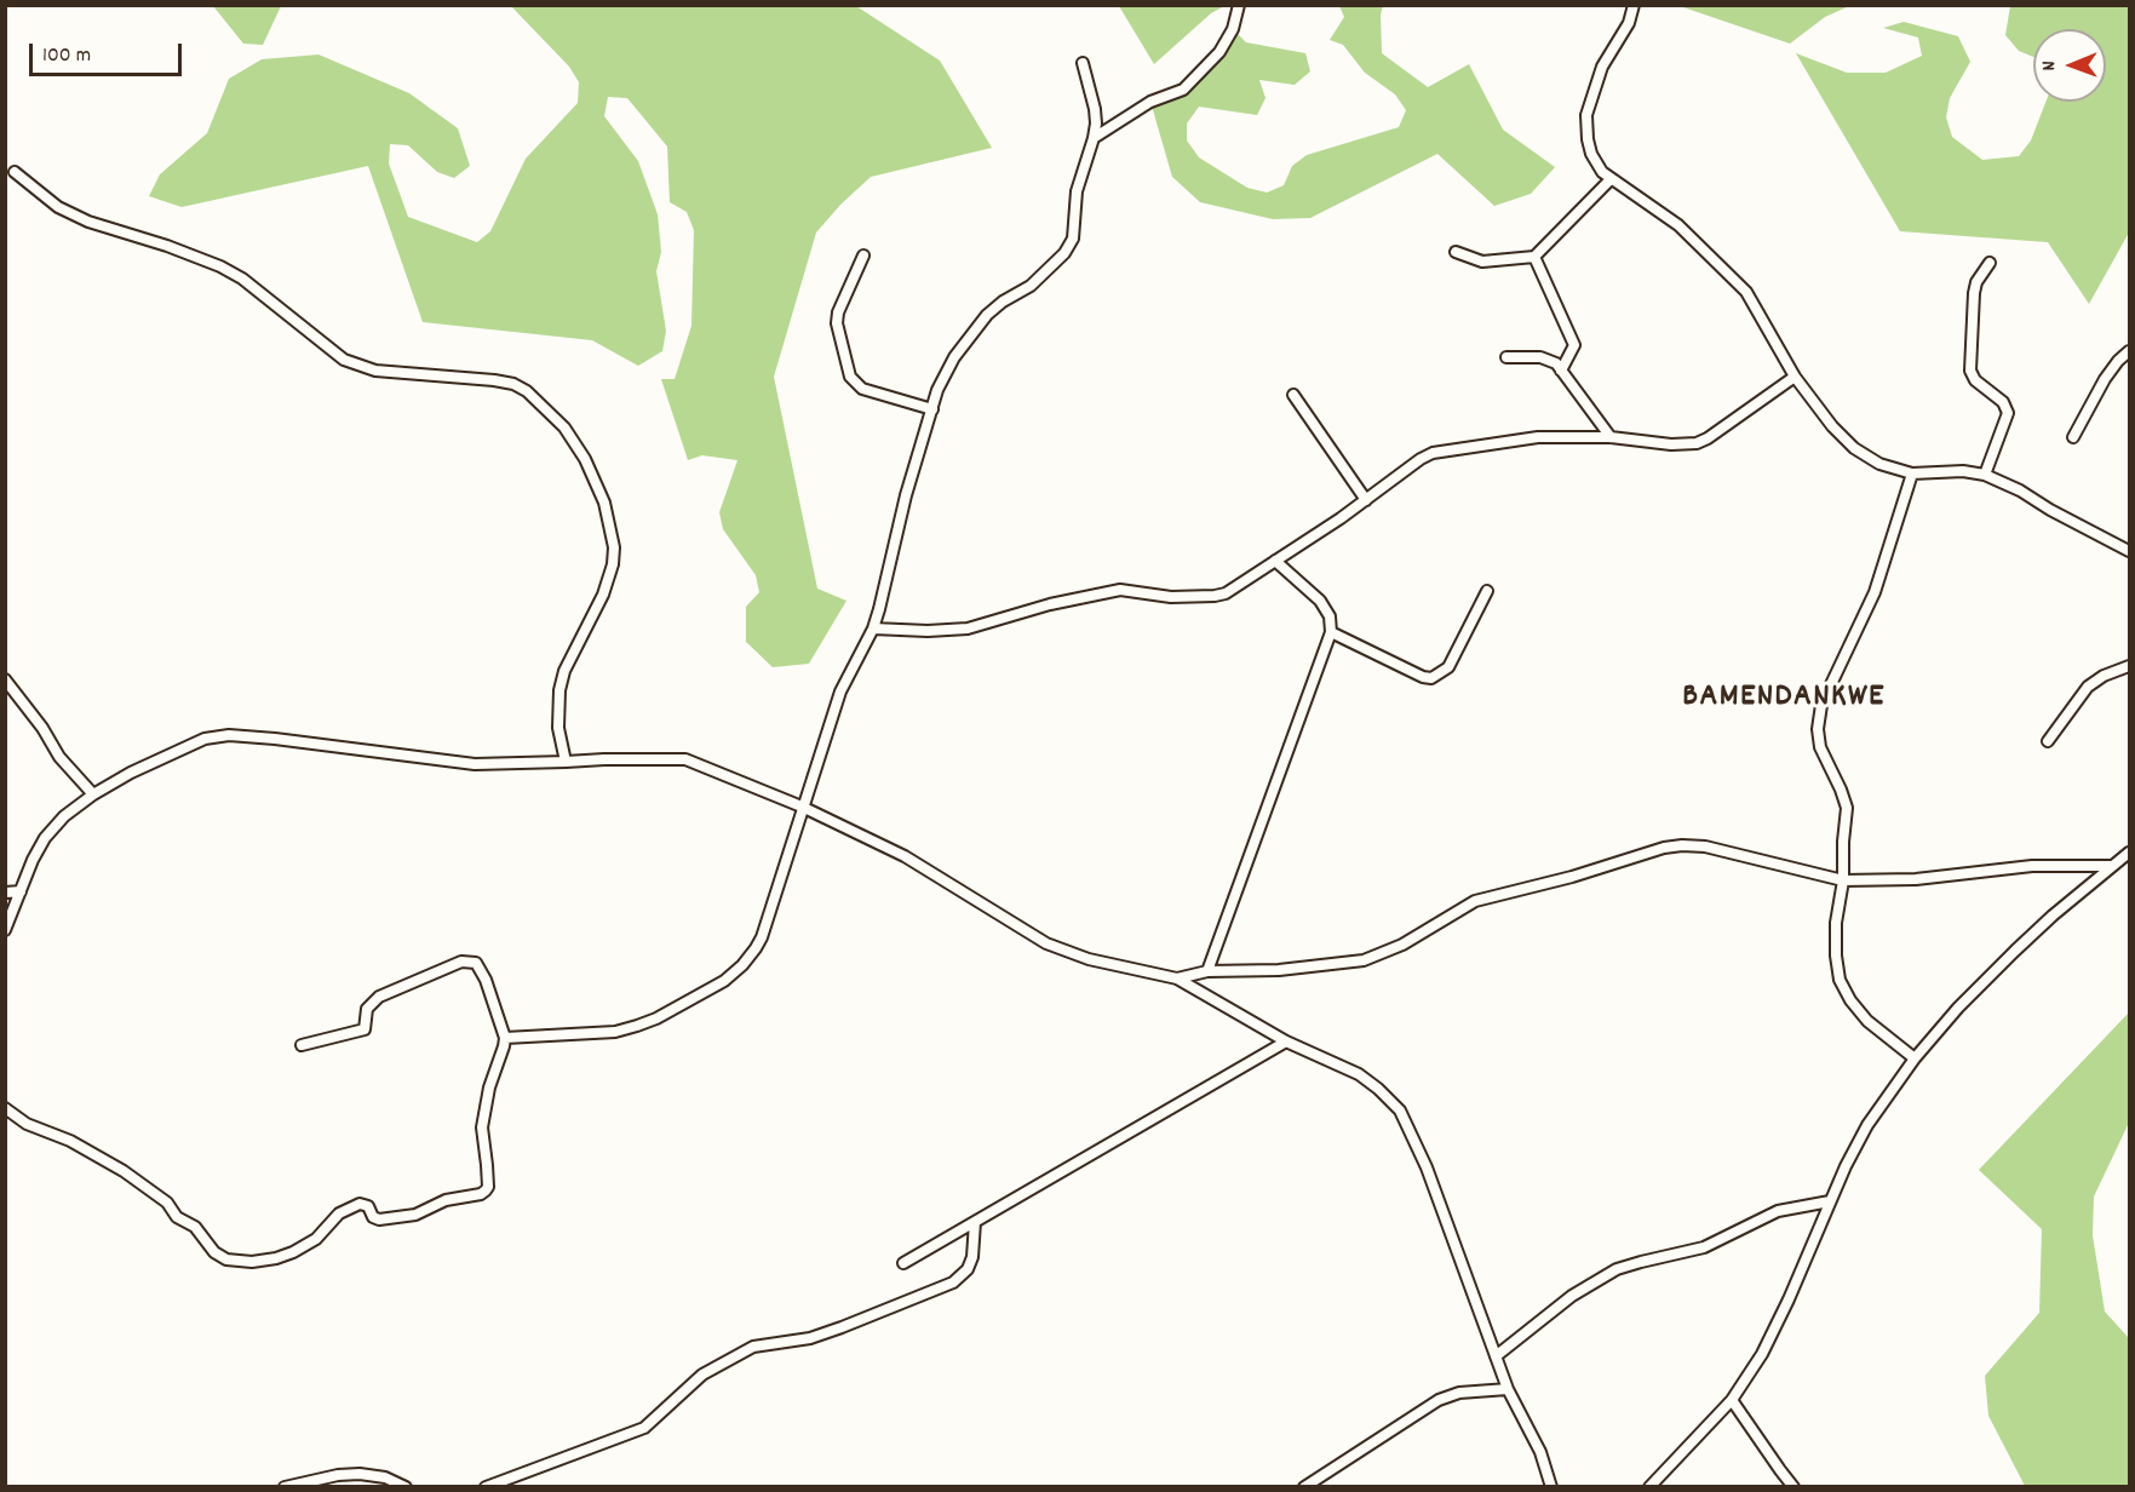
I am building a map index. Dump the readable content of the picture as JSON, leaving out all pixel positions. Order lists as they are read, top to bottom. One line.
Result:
{"districts":["BAMENDANKWE"],"scale_bar":"100 m","north":"left"}
